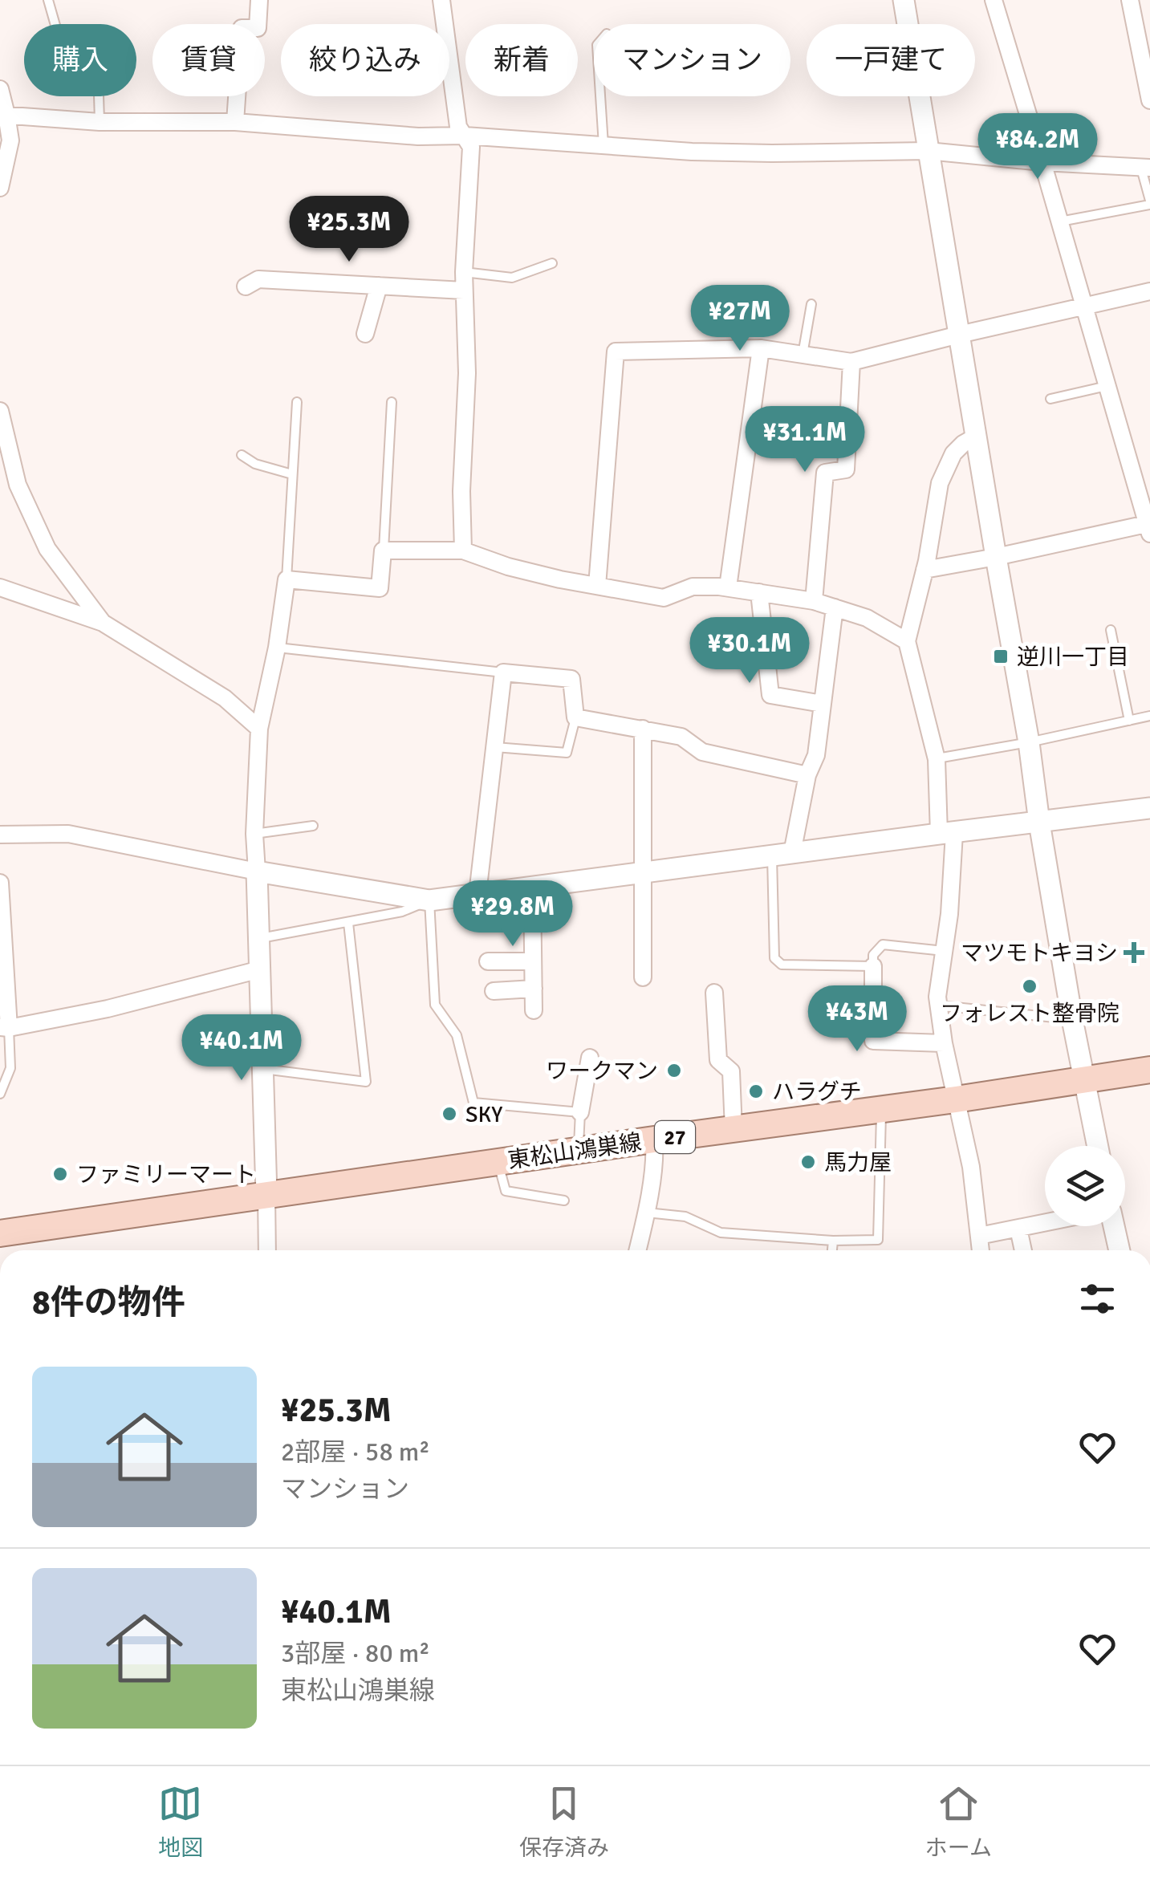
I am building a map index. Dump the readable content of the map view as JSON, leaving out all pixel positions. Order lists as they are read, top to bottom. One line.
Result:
{"streets":{"main road":["27","東松山鴻巣線"]},"places":{"transit":["逆川一丁目"],"health":["マツモトキヨシ"],"other":["フォレスト整骨院","ワークマン","ハラグチ","SKY","馬力屋","ファミリーマート"]},"page":{"chip":["購入","賃貸","絞り込み","新着","マンション","一戸建て"],"price":["¥84.2M","¥25.3M","¥27M","¥31.1M","¥30.1M","¥29.8M","¥43M","¥40.1M"],"heading":"8件の物件","list":[{"name":"¥25.3M","note":"2部屋 · 58 m² · マンション"},{"name":"¥40.1M","note":"3部屋 · 80 m² · 東松山鴻巣線"}],"tabs":["地図","保存済み","ホーム"]}}
